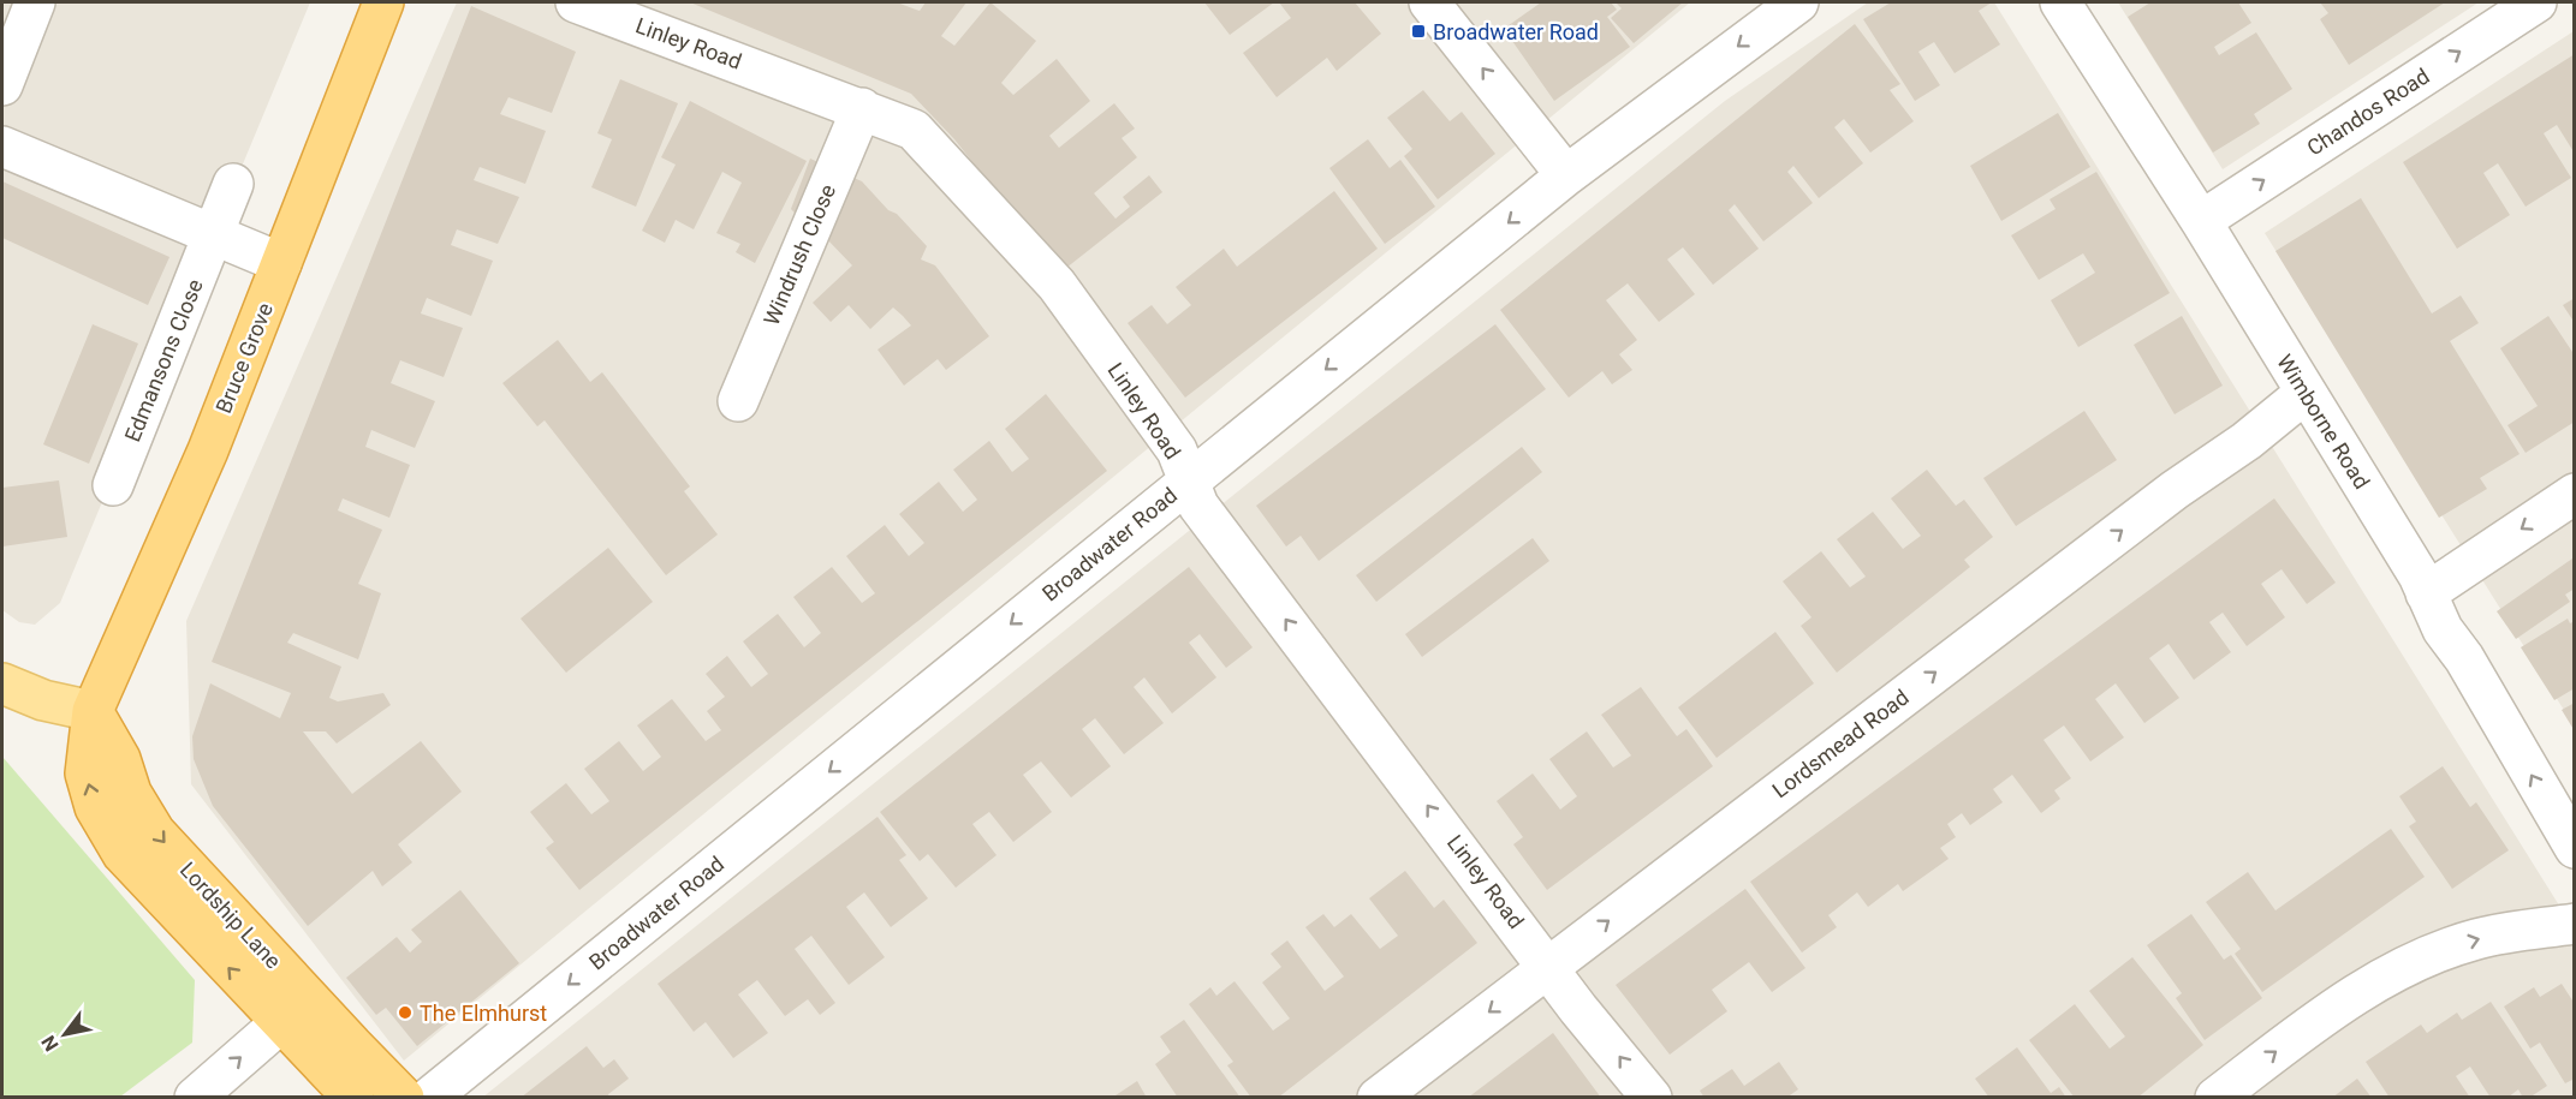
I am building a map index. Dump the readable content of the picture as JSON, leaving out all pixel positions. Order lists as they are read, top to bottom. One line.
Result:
{"streets":{"highway":["Bruce Grove","Lordship Lane"],"street":["Linley Road","Chandos Road","Windrush Close","Edmansons Close","Wimborne Road","Broadwater Road","Lordsmead Road"]},"crossings":[["Linley Road","Windrush Close"],["Linley Road","Broadwater Road"],["Linley Road","Lordsmead Road"],["Chandos Road","Wimborne Road"],["Bruce Grove","Lordship Lane"],["Wimborne Road","Lordsmead Road"]],"one_way":["Linley Road","Chandos Road","Broadwater Road"],"places":{"transit":["Broadwater Road"],"other":["The Elmhurst"]},"north":"bottom left"}
